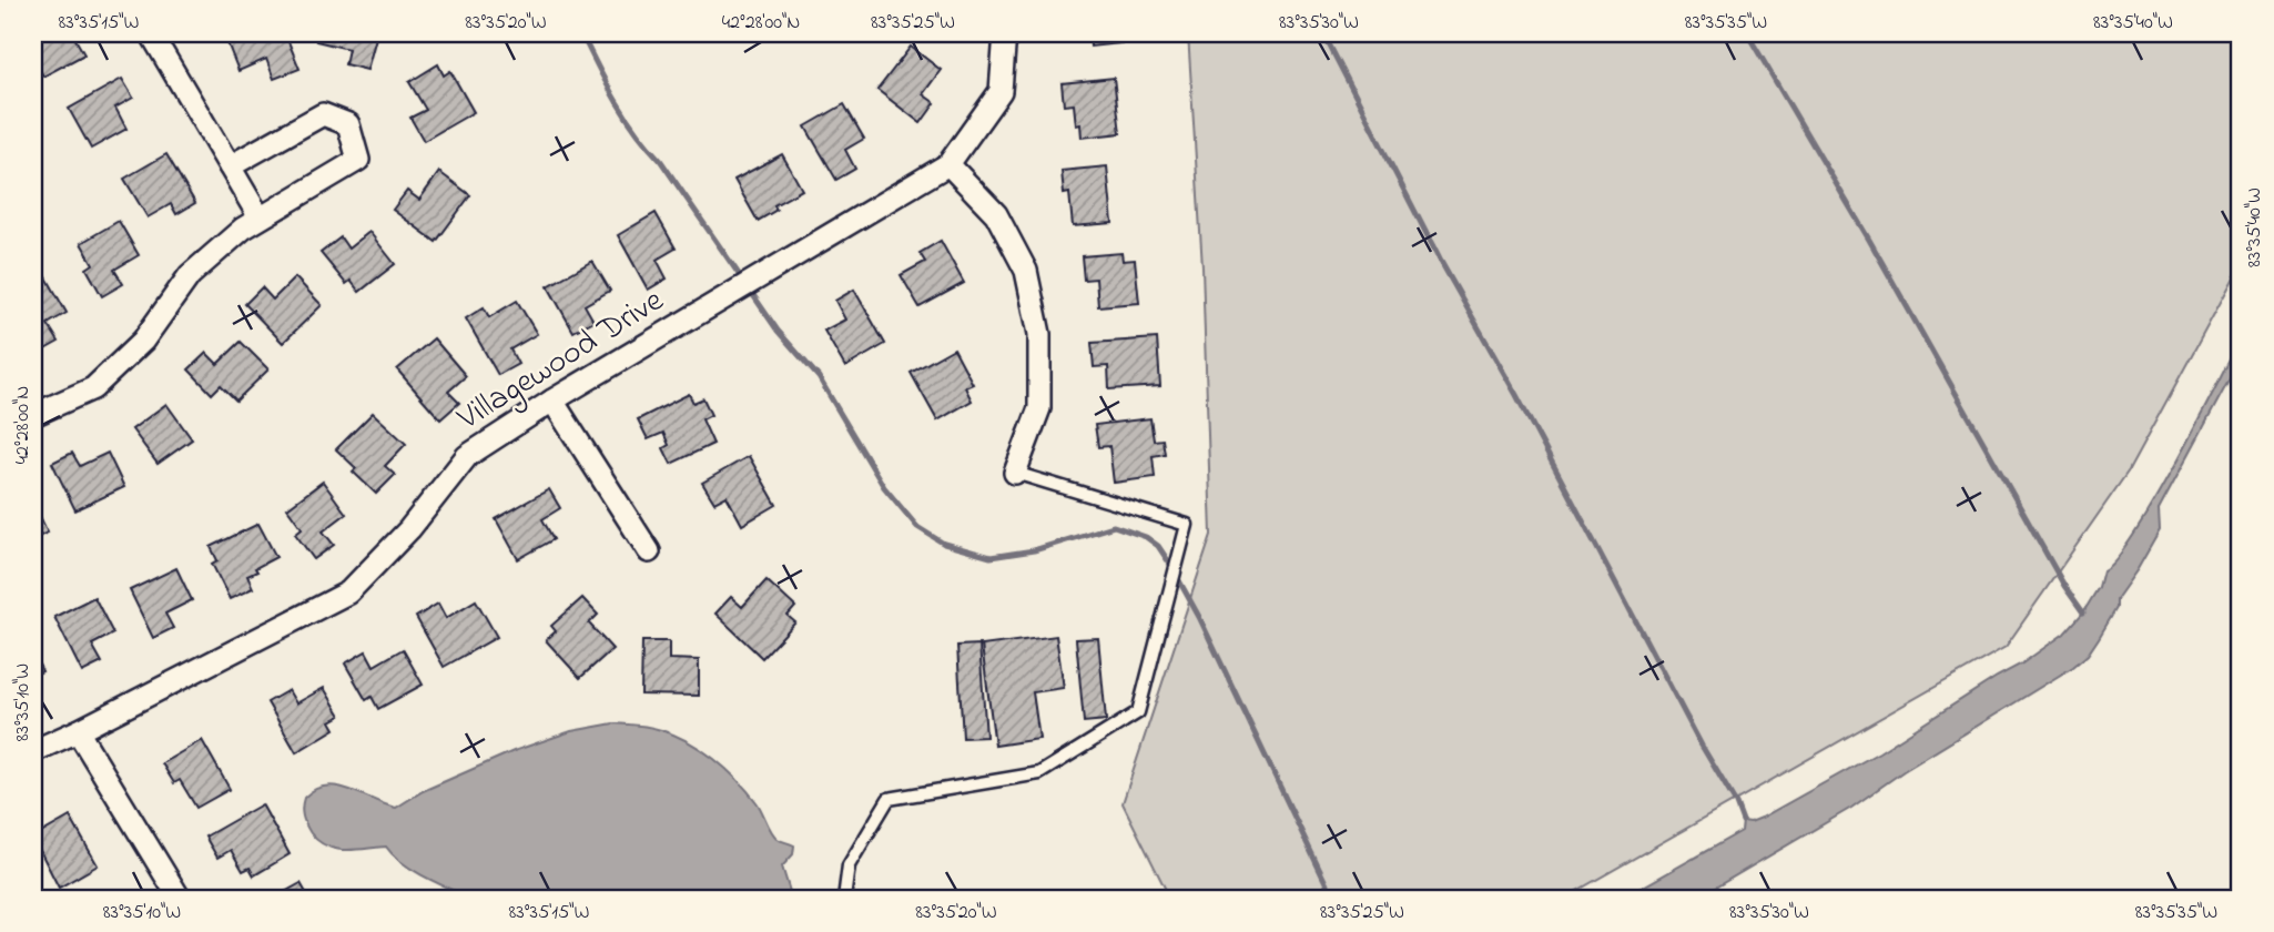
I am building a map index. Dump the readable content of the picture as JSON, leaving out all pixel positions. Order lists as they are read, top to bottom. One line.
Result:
{"streets":{"street":["Villagewood Drive"]},"coordinates":["83°35'15\"W","83°35'20\"W","42°28'00\"N","83°35'25\"W","83°35'30\"W","83°35'35\"W","83°35'40\"W","83°35'10\"W"]}
